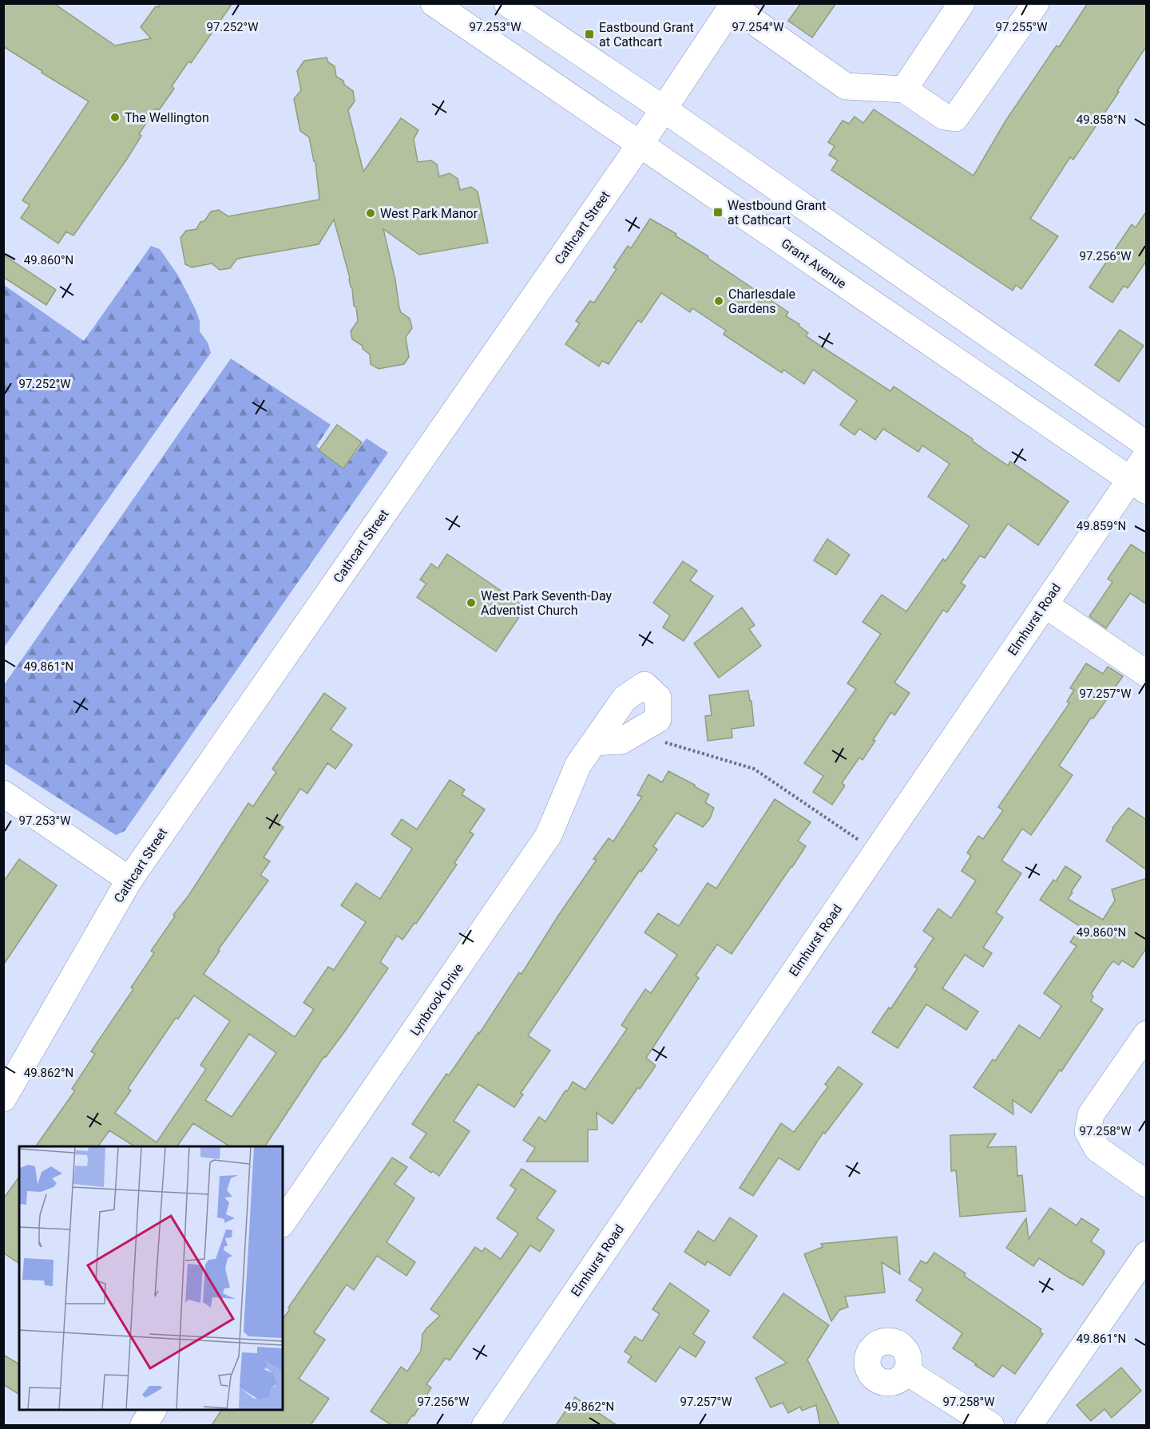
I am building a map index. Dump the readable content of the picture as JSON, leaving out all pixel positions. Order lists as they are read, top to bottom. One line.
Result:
{"streets":{"street":["Cathcart Street","Grant Avenue","Elmhurst Road","Lynbrook Drive"]},"crossings":[["Cathcart Street","Grant Avenue"],["Grant Avenue","Elmhurst Road"]],"places":{"transit":["Eastbound Grant at Cathcart","Westbound Grant at Cathcart"],"other":["The Wellington","West Park Manor","Charlesdale Gardens","West Park Seventh-Day Adventist Church"]},"coordinates":["97.254°W","97.252°W","97.253°W","97.255°W","49.858°N","97.256°W","49.860°N","49.859°N","49.861°N","97.257°W","49.862°N","97.258°W"]}
